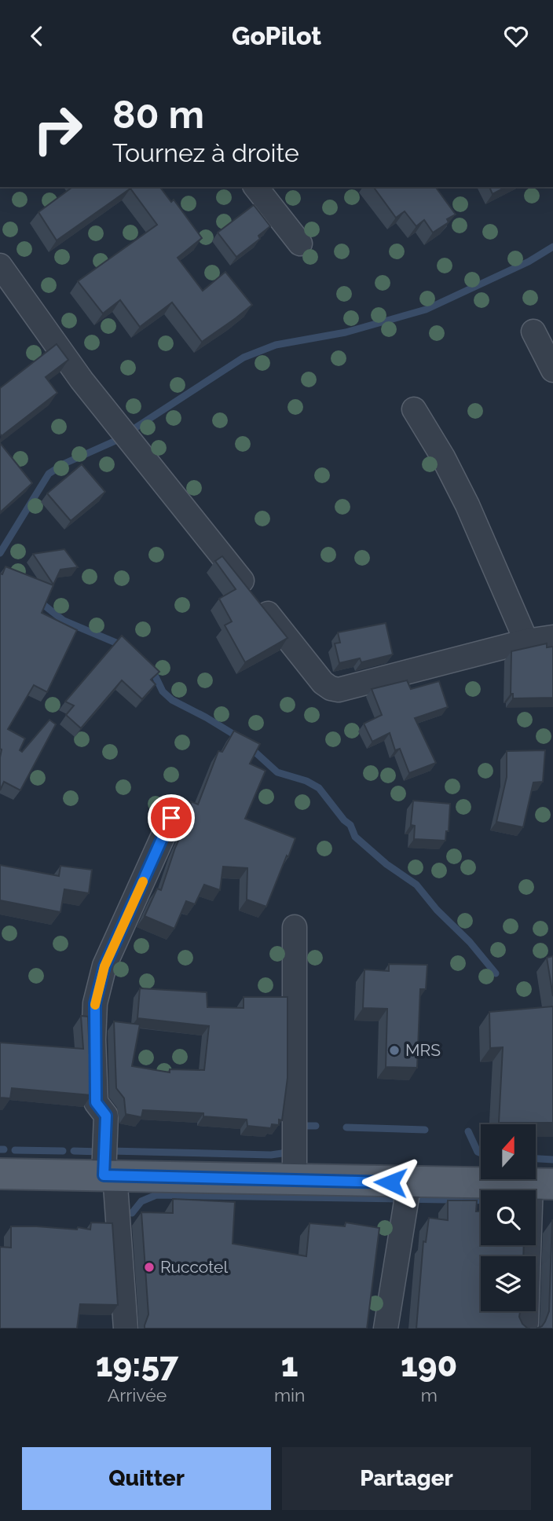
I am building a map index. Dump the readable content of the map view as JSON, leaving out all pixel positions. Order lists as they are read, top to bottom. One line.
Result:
{"places":["MRS","Ruccotel"],"north":"top","page":{"header":"GoPilot","turn":["80 m","Tournez à droite"],"eta":["19:57","Arrivée","1","min","190","m"],"buttons":["Quitter","Partager"]}}
